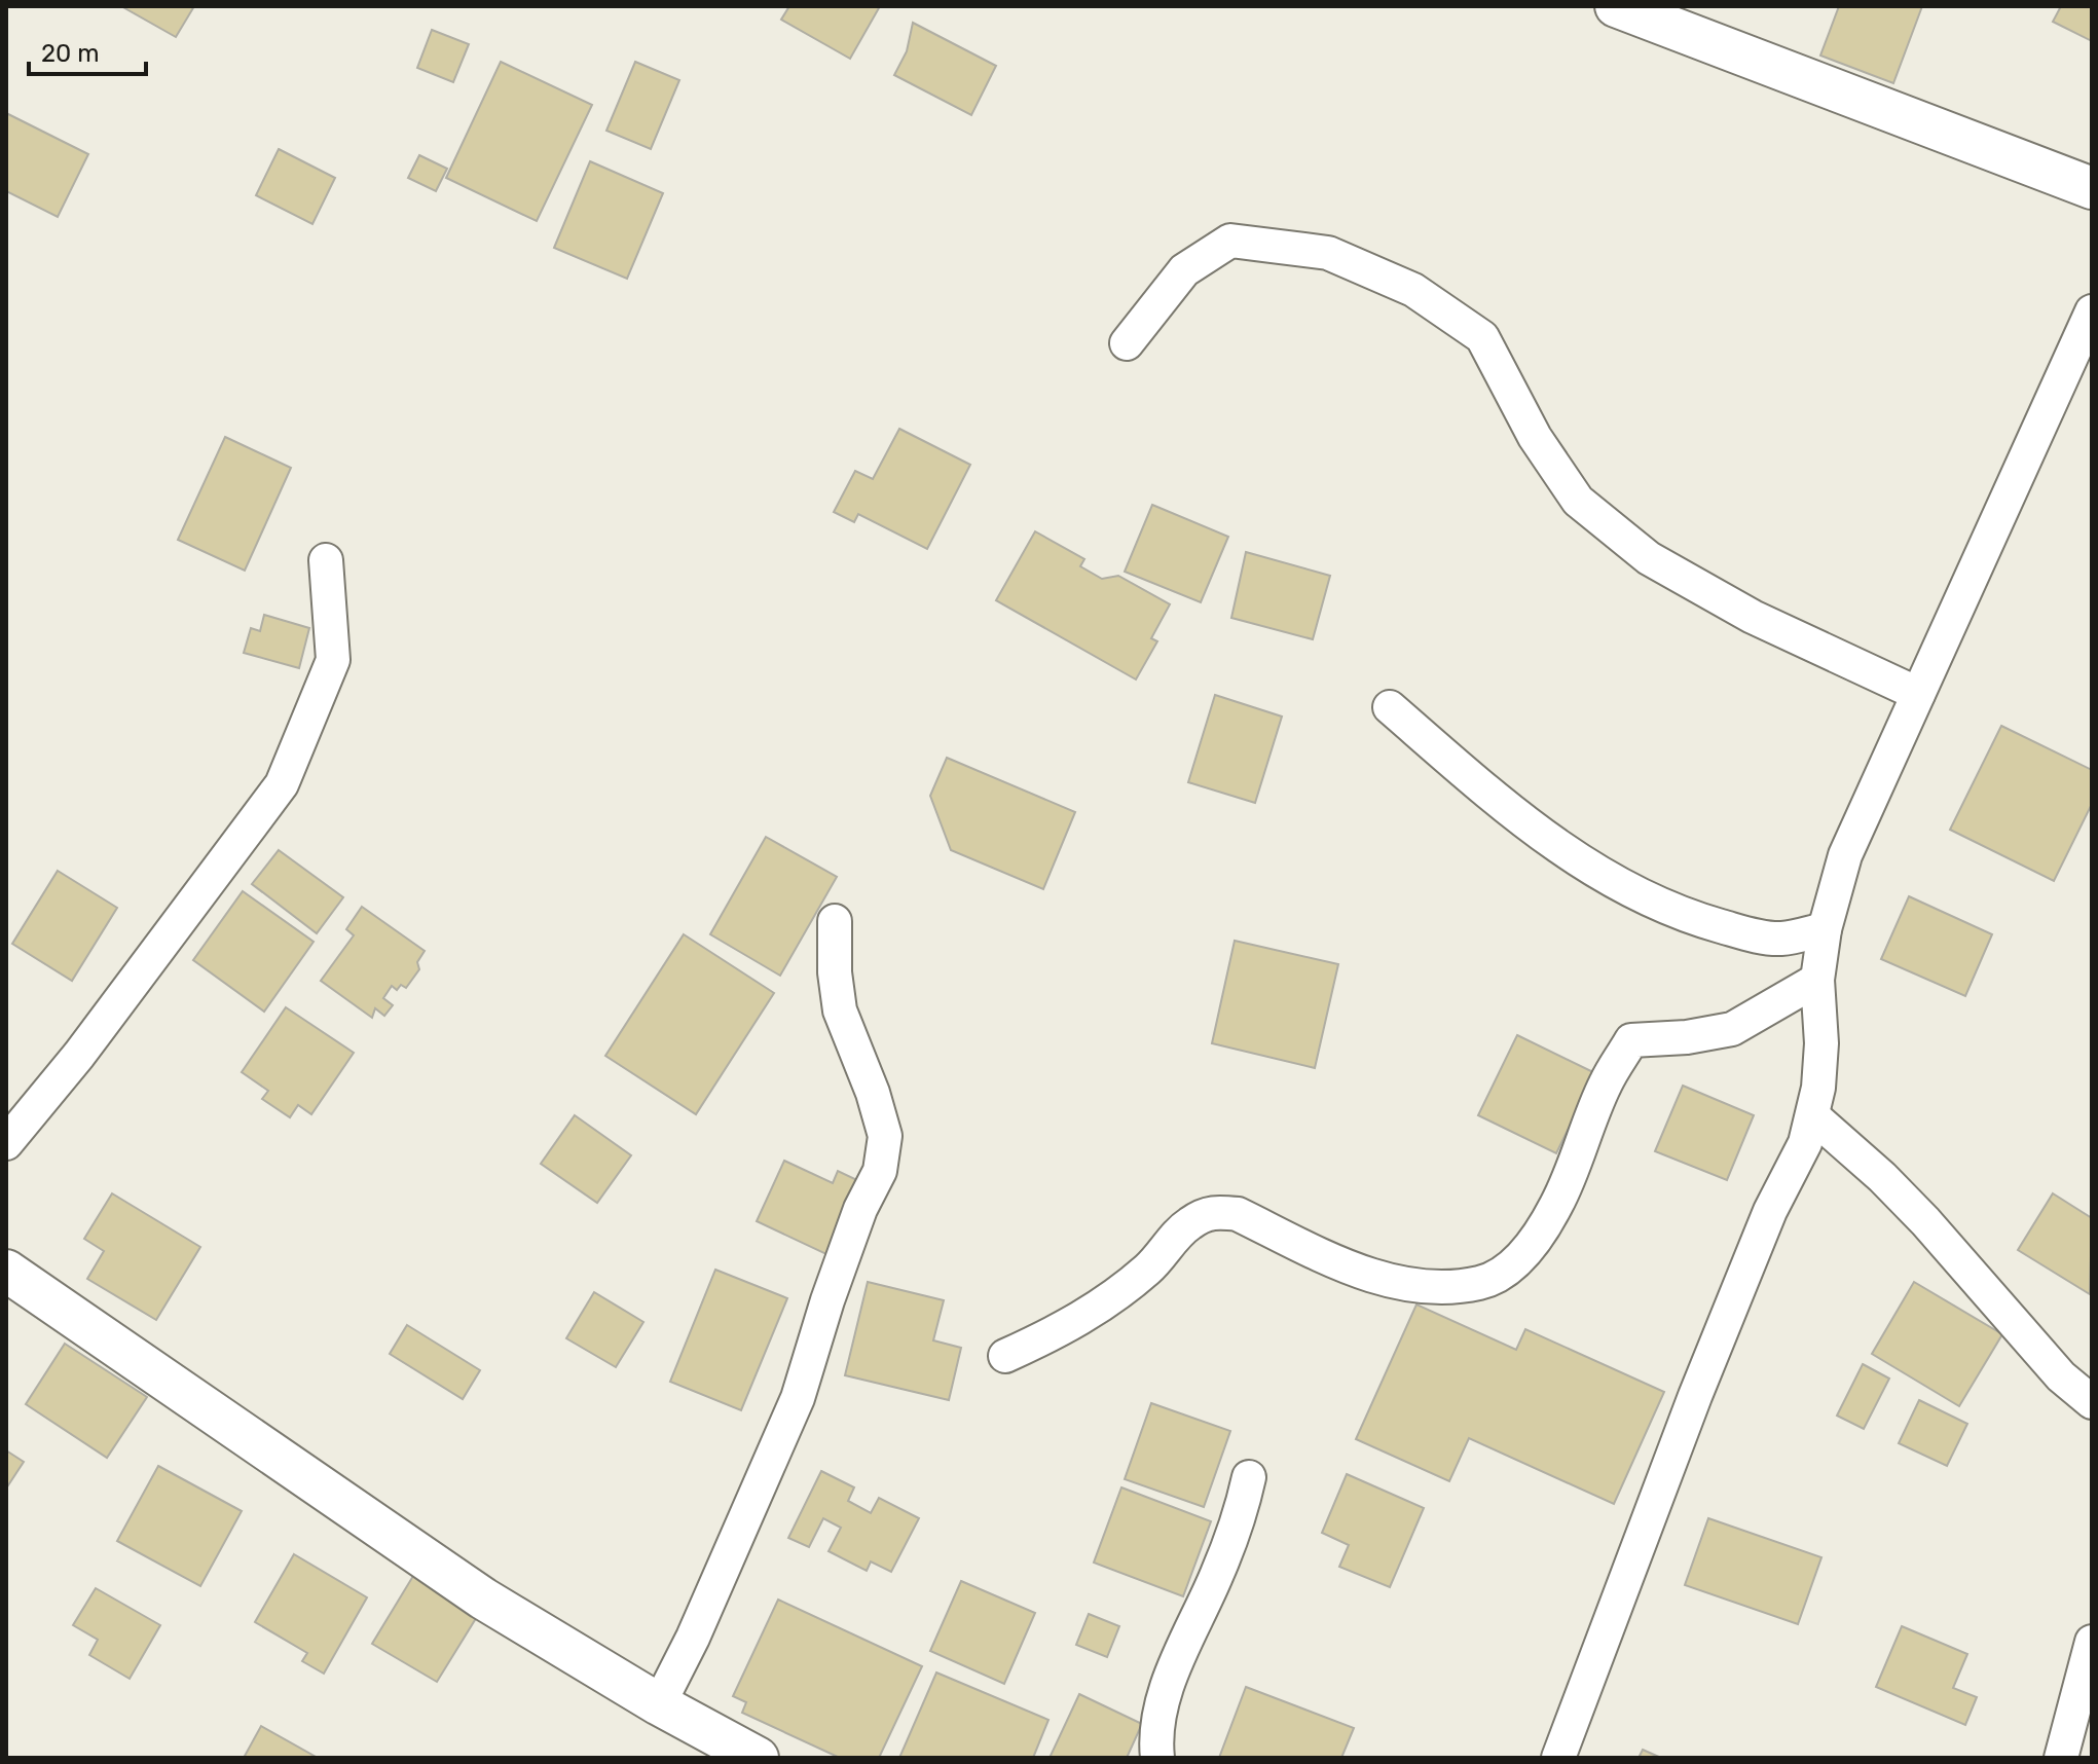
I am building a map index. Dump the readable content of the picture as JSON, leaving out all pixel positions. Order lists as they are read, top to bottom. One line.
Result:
{"scale_bar":"20 m"}
